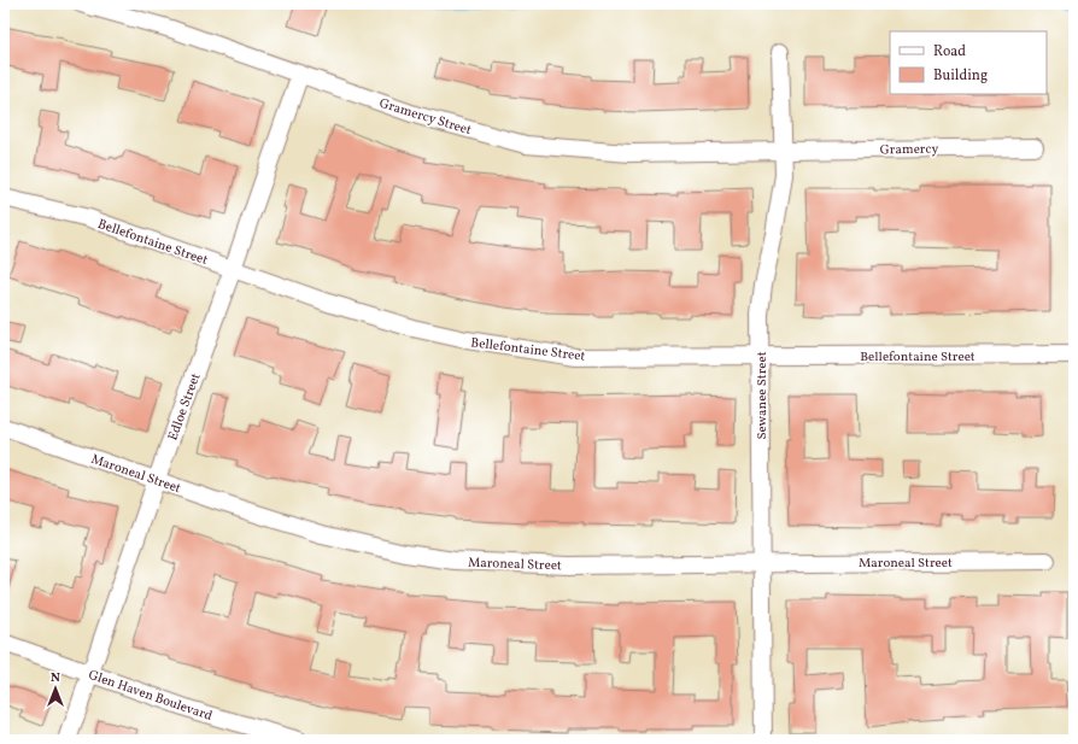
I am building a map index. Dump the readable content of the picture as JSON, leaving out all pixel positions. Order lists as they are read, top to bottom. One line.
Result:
{"streets":{"street":["Gramercy Street","Gramercy","Bellefontaine Street","Sewanee Street","Edloe Street","Maroneal Street","Glen Haven Boulevard"]},"crossings":[["Gramercy Street","Gramercy"],["Gramercy Street","Sewanee Street"],["Gramercy Street","Edloe Street"],["Gramercy","Sewanee Street"],["Bellefontaine Street","Sewanee Street"],["Bellefontaine Street","Edloe Street"],["Sewanee Street","Maroneal Street"],["Edloe Street","Maroneal Street"],["Edloe Street","Glen Haven Boulevard"]],"legend":["Road","Building"],"north":"top"}
